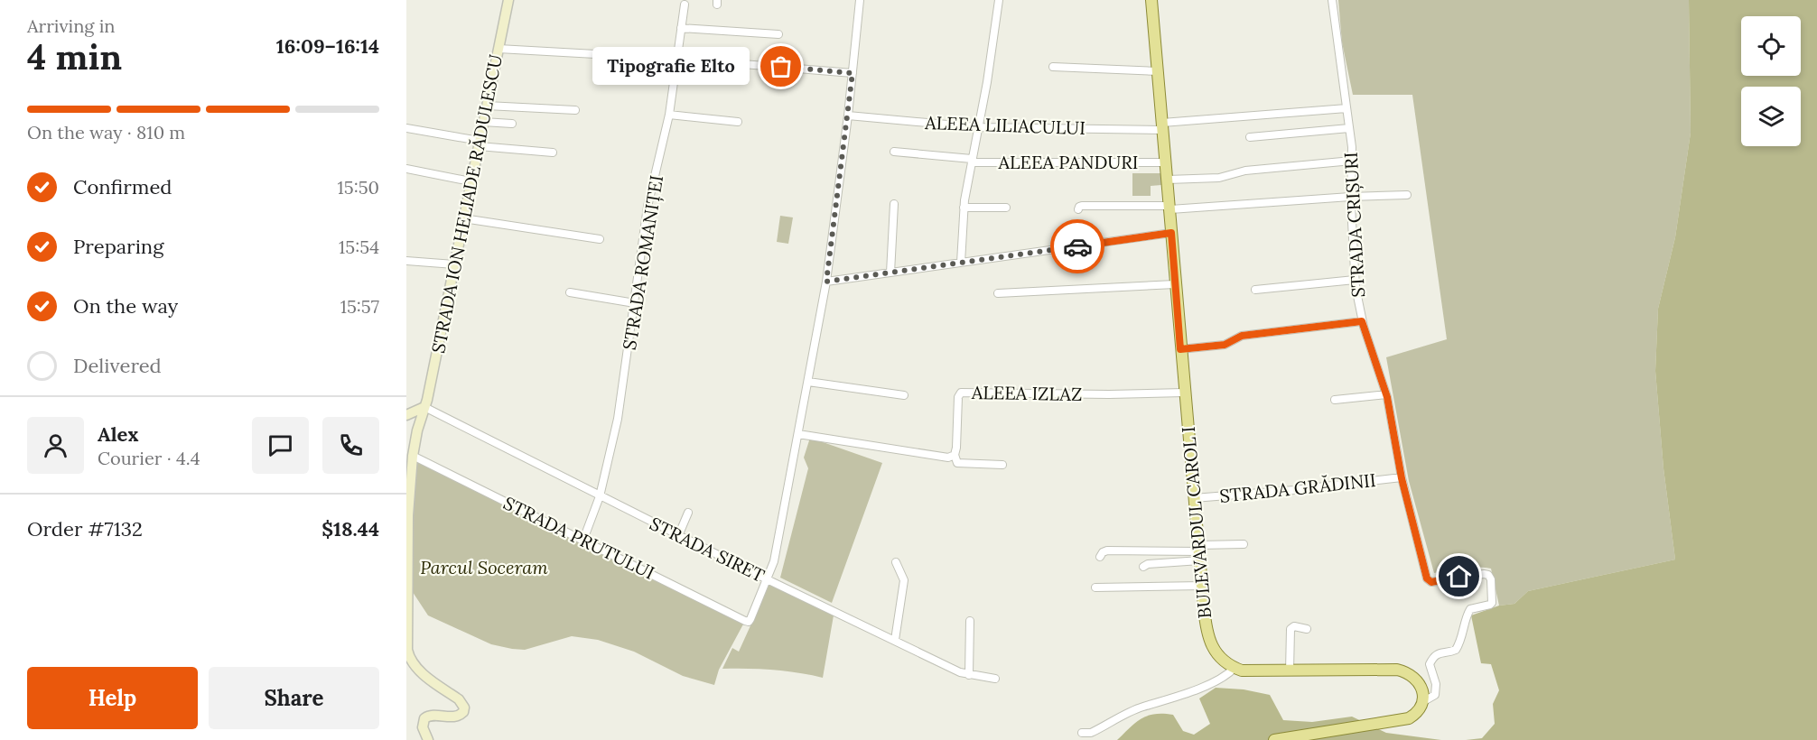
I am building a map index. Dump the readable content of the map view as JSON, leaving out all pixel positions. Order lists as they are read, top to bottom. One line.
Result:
{"streets":{"main road":["BULEVARDUL CAROL I"],"street":["ALEEA LILIACULUI","ALEEA PANDURI","STRADA ION HELIADE RĂDULESCU","STRADA CRIȘURI","STRADA ROMANIȚEI","ALEEA IZLAZ","STRADA GRĂDINII","STRADA PRUTULUI","STRADA SIRET"]},"crossings":[["ALEEA LILIACULUI","STRADA CRIȘURI"],["ALEEA LILIACULUI","BULEVARDUL CAROL I"],["ALEEA PANDURI","BULEVARDUL CAROL I"],["STRADA ION HELIADE RĂDULESCU","STRADA SIRET"],["STRADA CRIȘURI","STRADA GRĂDINII"],["STRADA ROMANIȚEI","STRADA PRUTULUI"],["STRADA ROMANIȚEI","STRADA SIRET"],["ALEEA IZLAZ","BULEVARDUL CAROL I"],["STRADA GRĂDINII","BULEVARDUL CAROL I"],["STRADA PRUTULUI","STRADA SIRET"]],"parks":["Parcul Soceram"],"places":["Tipografie Elto"],"page":{"heading":["4 min","Arriving in","16:09–16:14"],"panel":["Alex","Courier · 4.4","Order #7132","$18.44"],"bubble":"Tipografie Elto","bar":"On the way · 810 m","list":[["Confirmed","15:50"],["Preparing","15:54"],["On the way","15:57"],"Delivered"],"buttons":["Help","Share"]}}
